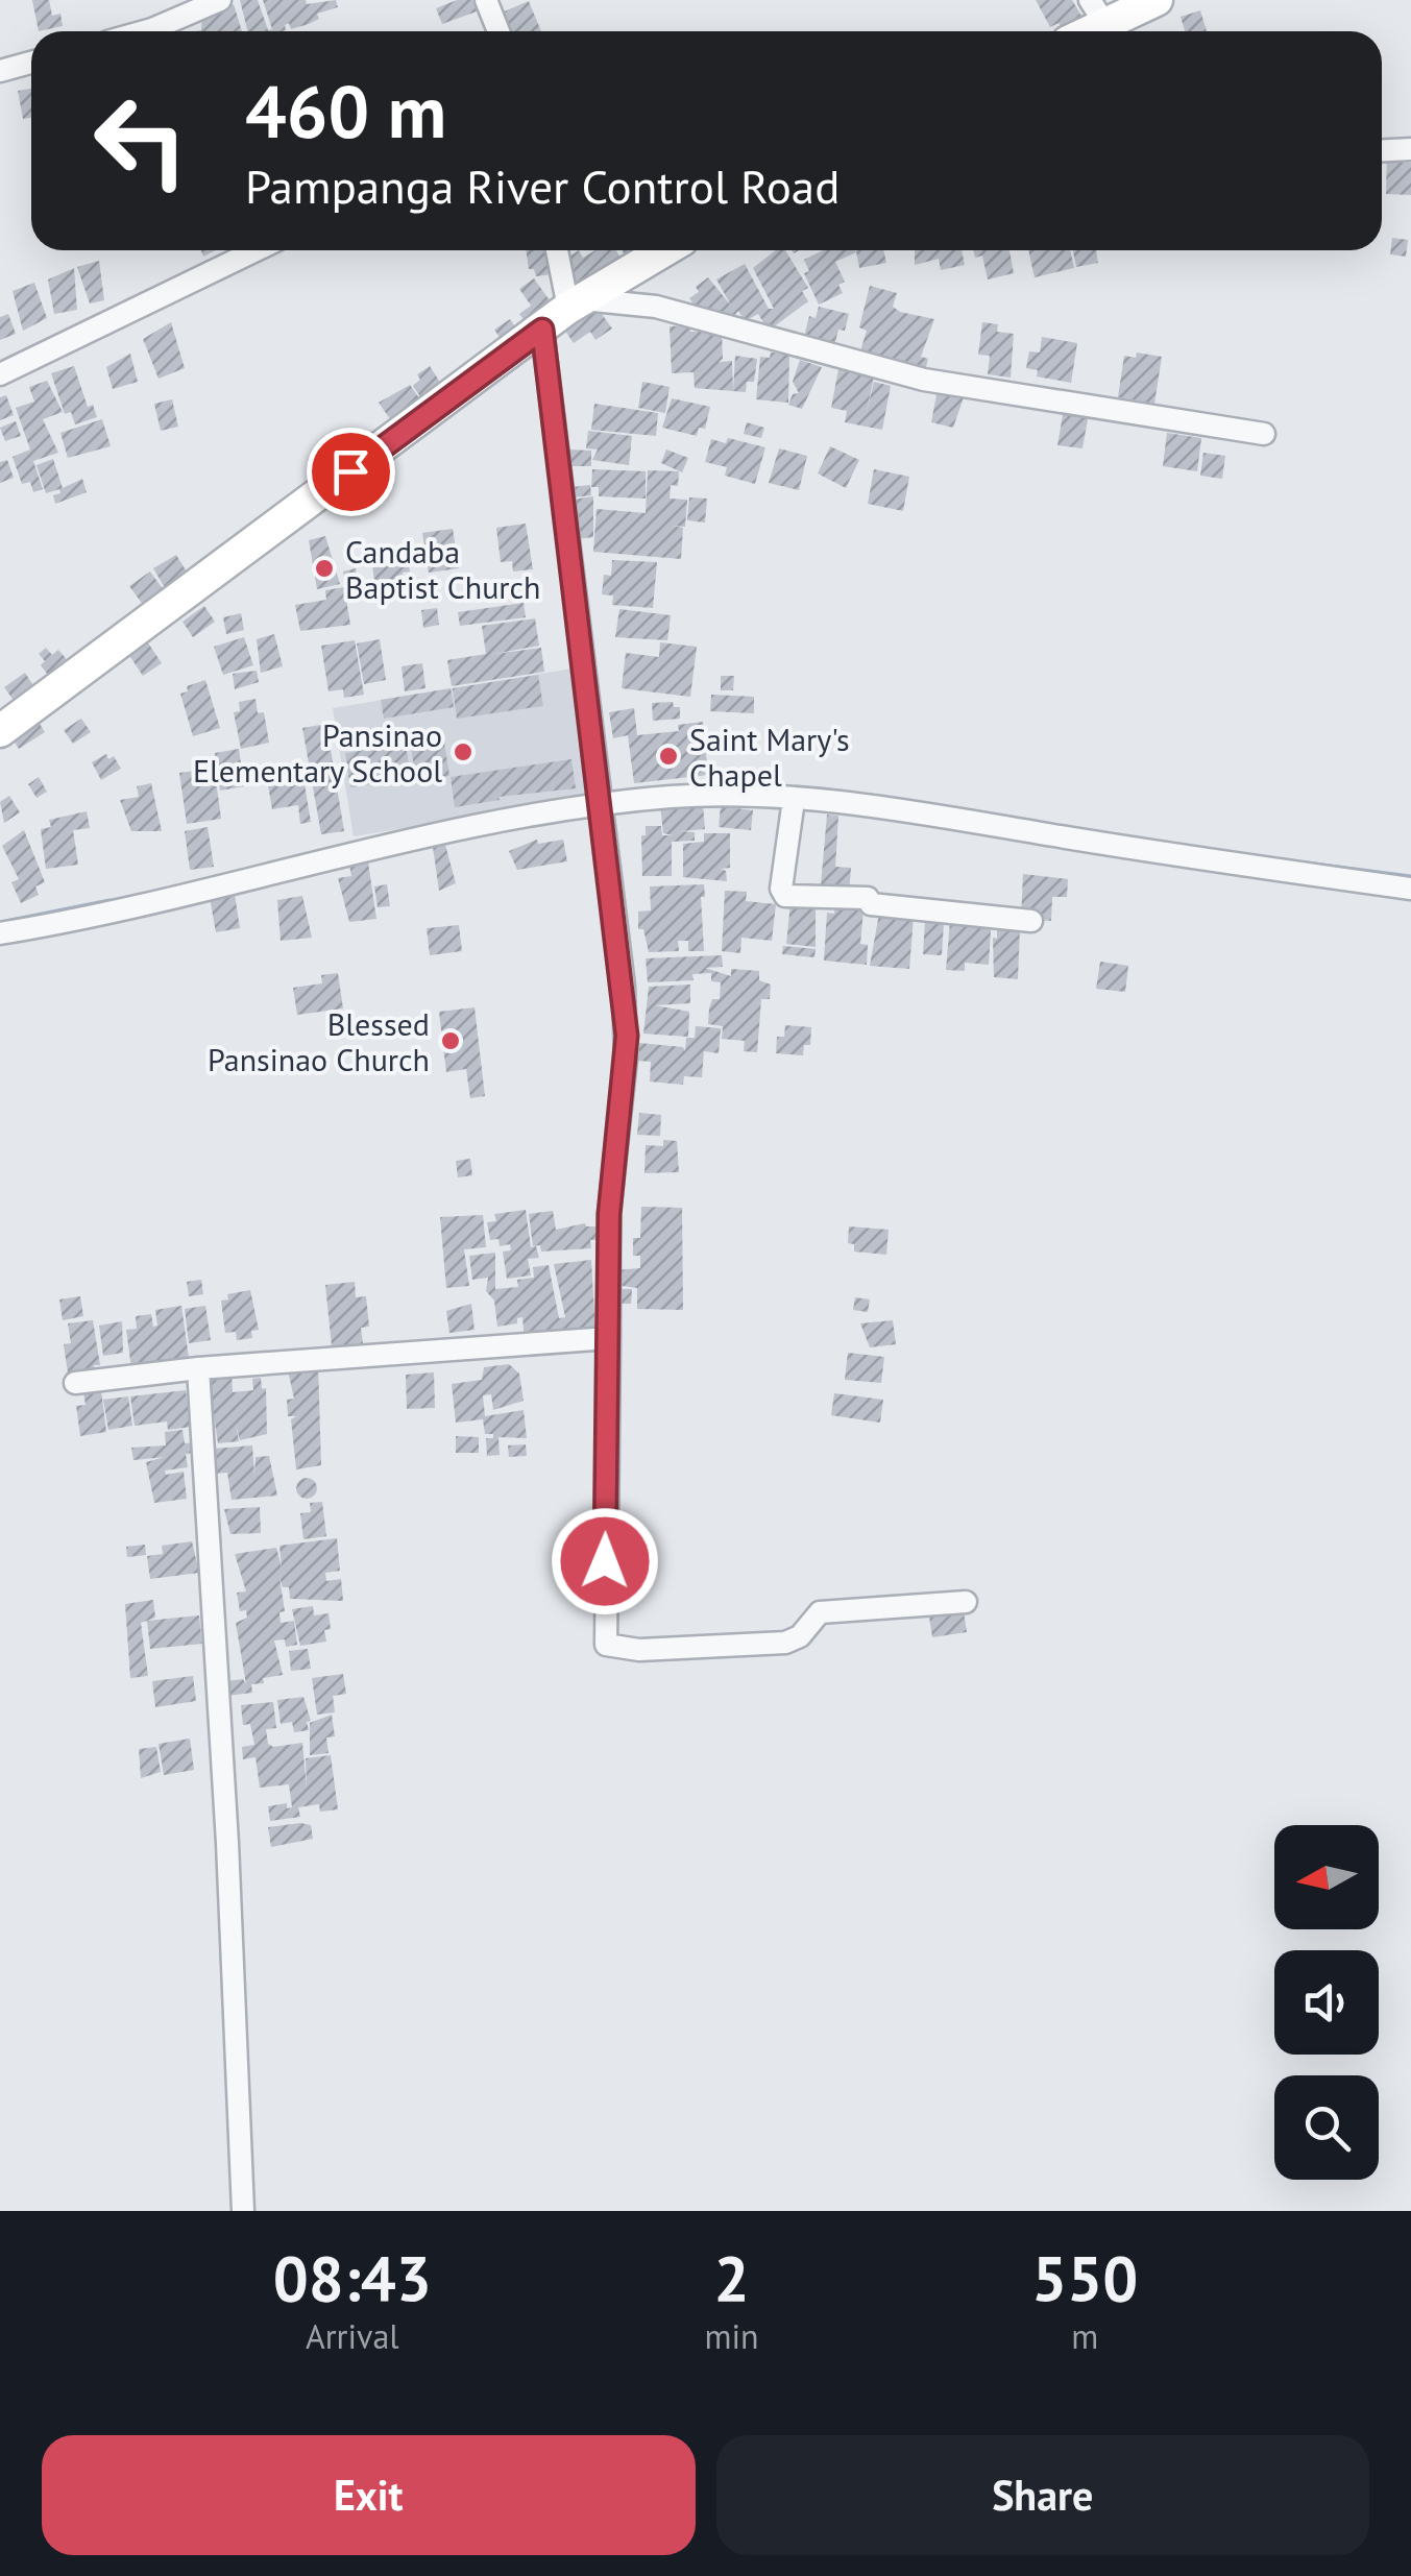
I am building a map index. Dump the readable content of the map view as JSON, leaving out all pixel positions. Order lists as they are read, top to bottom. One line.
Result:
{"places":["Candaba Baptist Church","Pansinao Elementary School","Saint Mary's Chapel","Blessed Pansinao Church"],"north":"left","page":{"turn":["460 m","Pampanga River Control Road"],"eta":["08:43","Arrival","2","min","550","m"],"buttons":["Exit","Share"]}}
